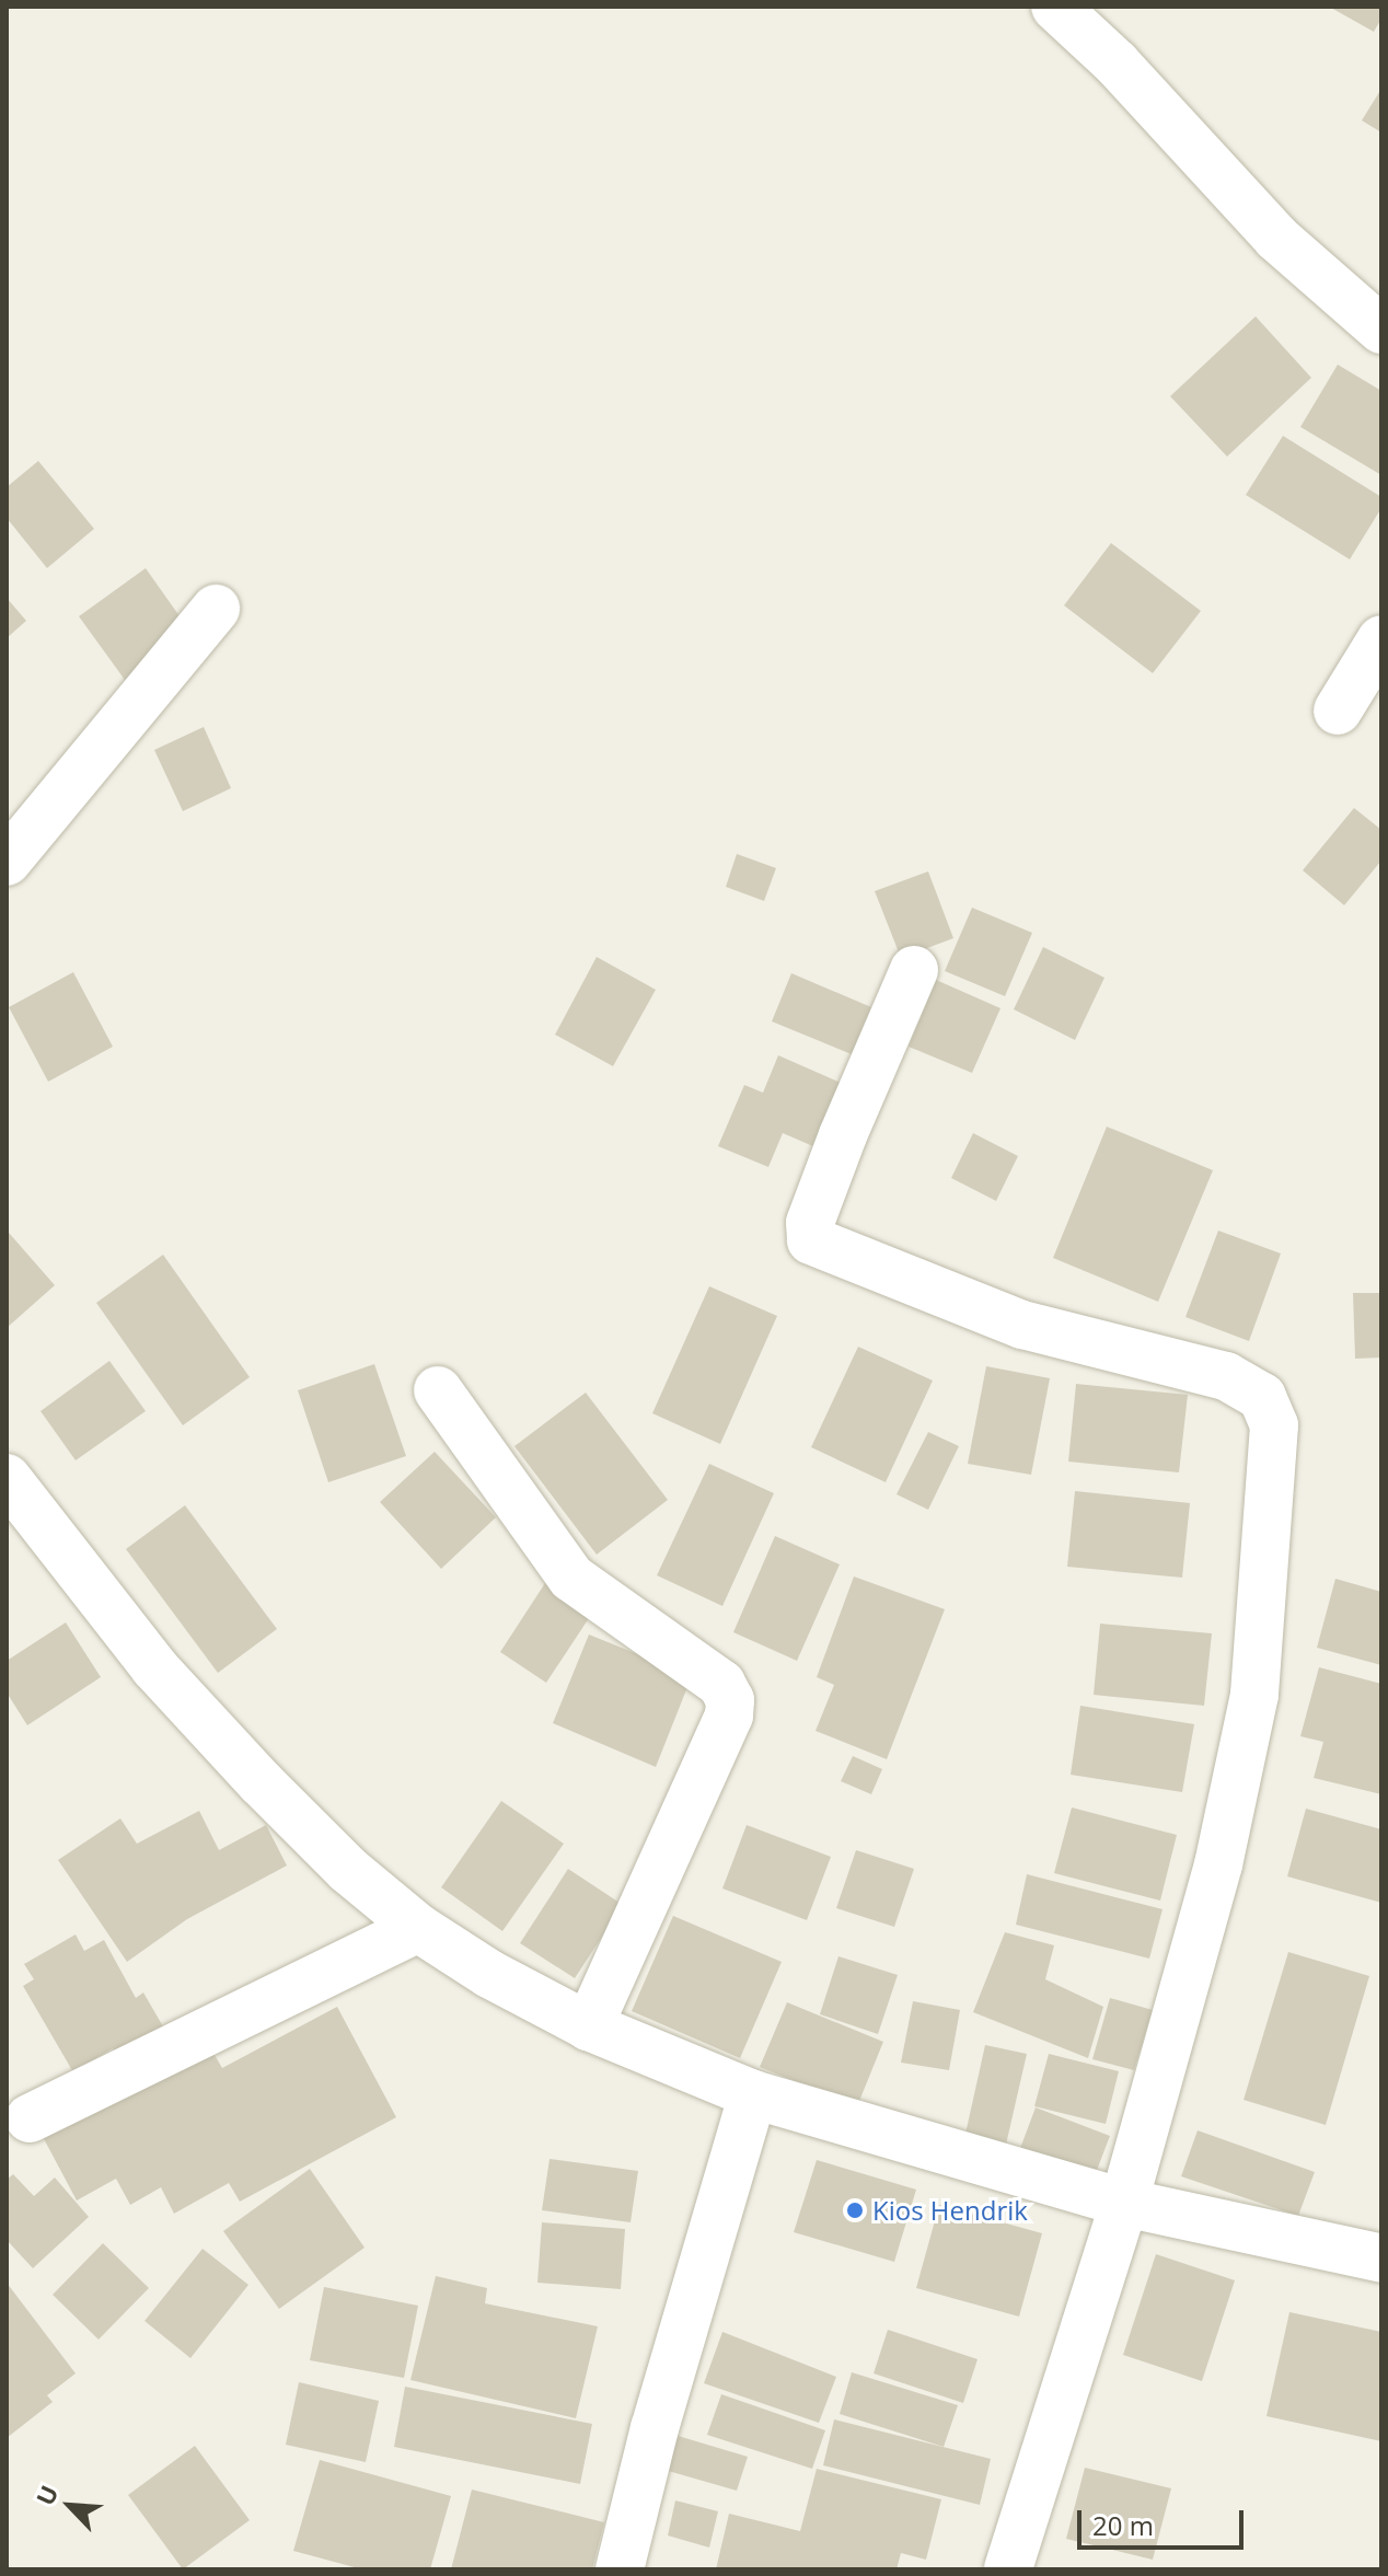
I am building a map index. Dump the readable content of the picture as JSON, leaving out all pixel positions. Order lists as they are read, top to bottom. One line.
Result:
{"places":["Kios Hendrik"],"scale_bar":"20 m","north":"top left"}
